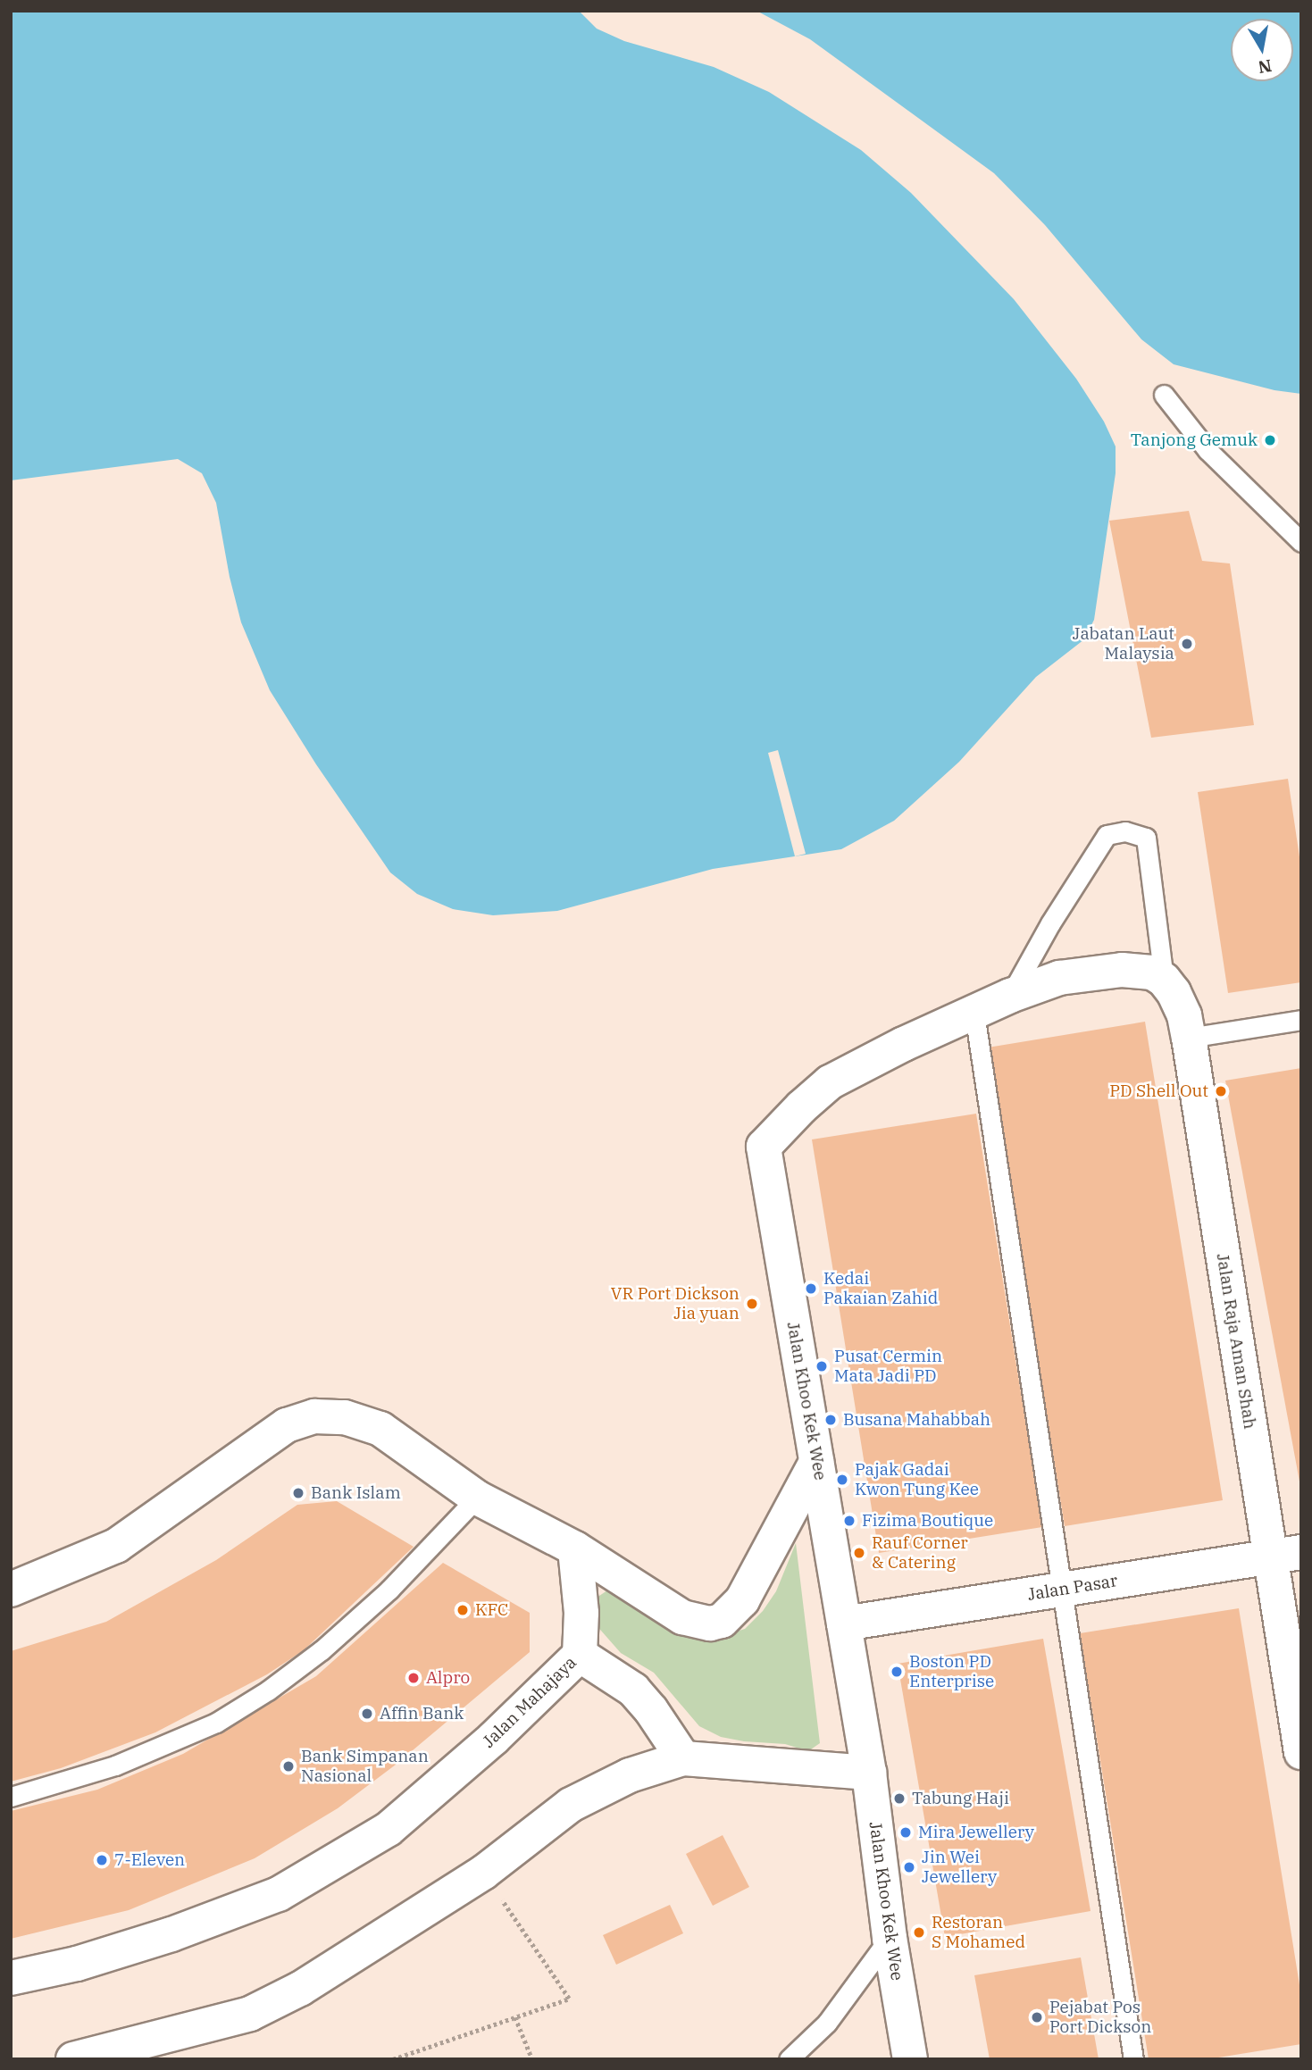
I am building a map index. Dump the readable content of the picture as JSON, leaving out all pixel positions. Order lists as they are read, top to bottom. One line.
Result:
{"streets":{"street":["Jalan Raja Aman Shah","Jalan Khoo Kek Wee","Jalan Pasar","Jalan Mahajaya"]},"crossings":[["Jalan Raja Aman Shah","Jalan Khoo Kek Wee"],["Jalan Raja Aman Shah","Jalan Pasar"],["Jalan Khoo Kek Wee","Jalan Pasar"]],"places":["Tanjong Gemuk","Jabatan Laut Malaysia","PD Shell Out","Kedai Pakaian Zahid","VR Port Dickson Jia yuan","Pusat Cermin Mata Jadi PD","Busana Mahabbah","Pajak Gadai Kwon Tung Kee","Bank Islam","Fizima Boutique","Rauf Corner & Catering","KFC","Boston PD Enterprise","Alpro","Affin Bank","Bank Simpanan Nasional","Tabung Haji","Mira Jewellery","7-Eleven","Jin Wei Jewellery","Restoran S Mohamed","Pejabat Pos Port Dickson"],"north":"bottom"}
